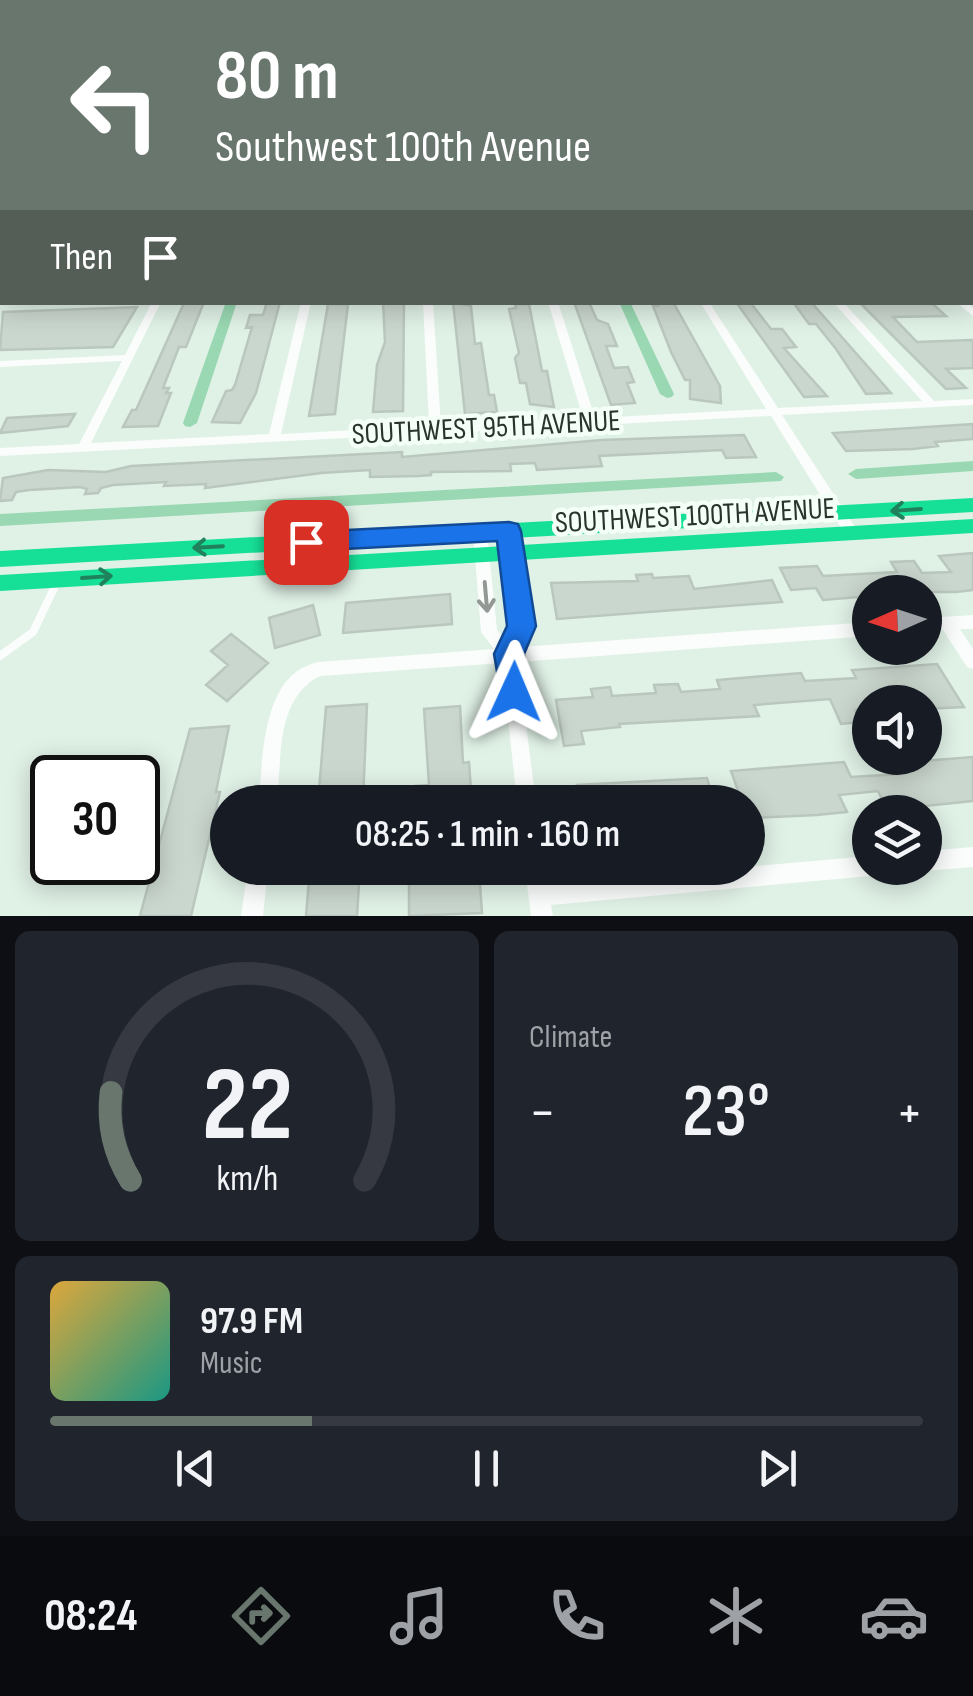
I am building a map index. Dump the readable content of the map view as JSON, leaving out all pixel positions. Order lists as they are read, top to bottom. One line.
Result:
{"streets":{"main road":["SOUTHWEST 100TH AVENUE"],"street":["SOUTHWEST 95TH AVENUE"]},"north":"left","page":{"turn":["80 m","Southwest 100th Avenue"],"then":"Then","limit":"30","trip":"08:25 · 1 min · 160 m","tile":"Climate","heat":["−","23°","+"],"song":["97.9 FM","Music"],"tabs":"08:24","gauge":["22","km/h"]}}
